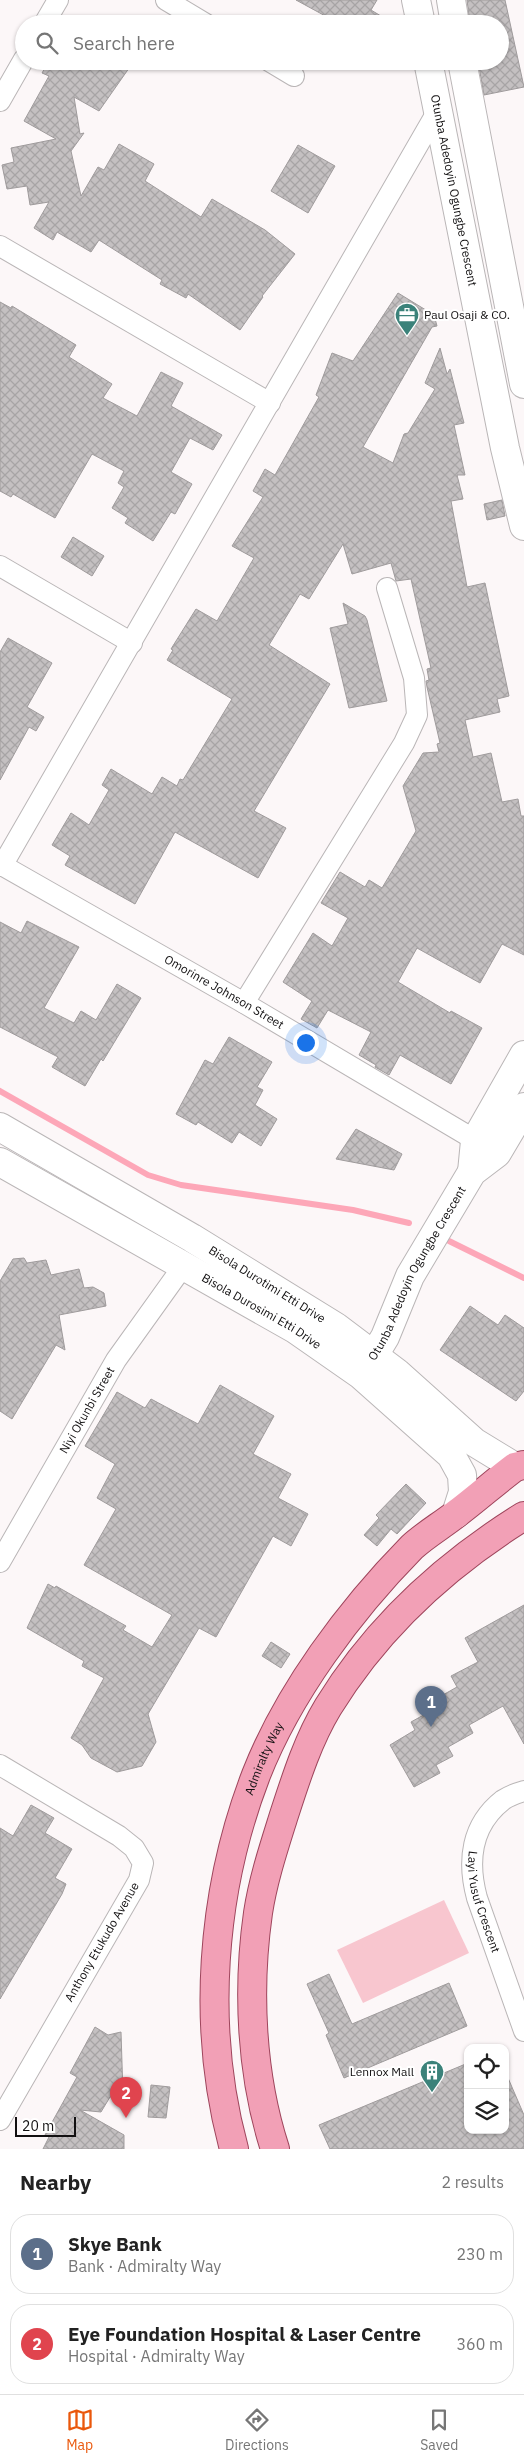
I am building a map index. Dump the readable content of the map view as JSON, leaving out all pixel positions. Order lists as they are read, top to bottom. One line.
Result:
{"streets":{"main road":["Admiralty Way"],"street":["Otunba Adedoyin Ogungbe Crescent","Omorinre Johnson Street","Bisola Durotimi Etti Drive","Bisola Durosimi Etti Drive","Niyi Okunbi Street","Layi Yusuf Crescent","Anthony Etukudo Avenue"]},"crossings":[["Otunba Adedoyin Ogungbe Crescent","Omorinre Johnson Street"],["Otunba Adedoyin Ogungbe Crescent","Bisola Durotimi Etti Drive"],["Otunba Adedoyin Ogungbe Crescent","Bisola Durosimi Etti Drive"],["Bisola Durotimi Etti Drive","Bisola Durosimi Etti Drive"],["Bisola Durotimi Etti Drive","Admiralty Way"],["Bisola Durosimi Etti Drive","Niyi Okunbi Street"],["Bisola Durosimi Etti Drive","Admiralty Way"]],"places":{"office":["Paul Osaji & CO."],"building":["Lennox Mall"]},"scale_bar":"20 m","page":{"search":"Search here","pins":["1","2"],"scale":"20 m","heading":["Nearby","2 results"],"list":[{"mark":"1","name":"Skye Bank","note":"Bank · Admiralty Way","value":"230 m"},{"mark":"2","name":"Eye Foundation Hospital & Laser Centre","note":"Hospital · Admiralty Way","value":"360 m"}],"nav":["Map","Directions","Saved"]}}
